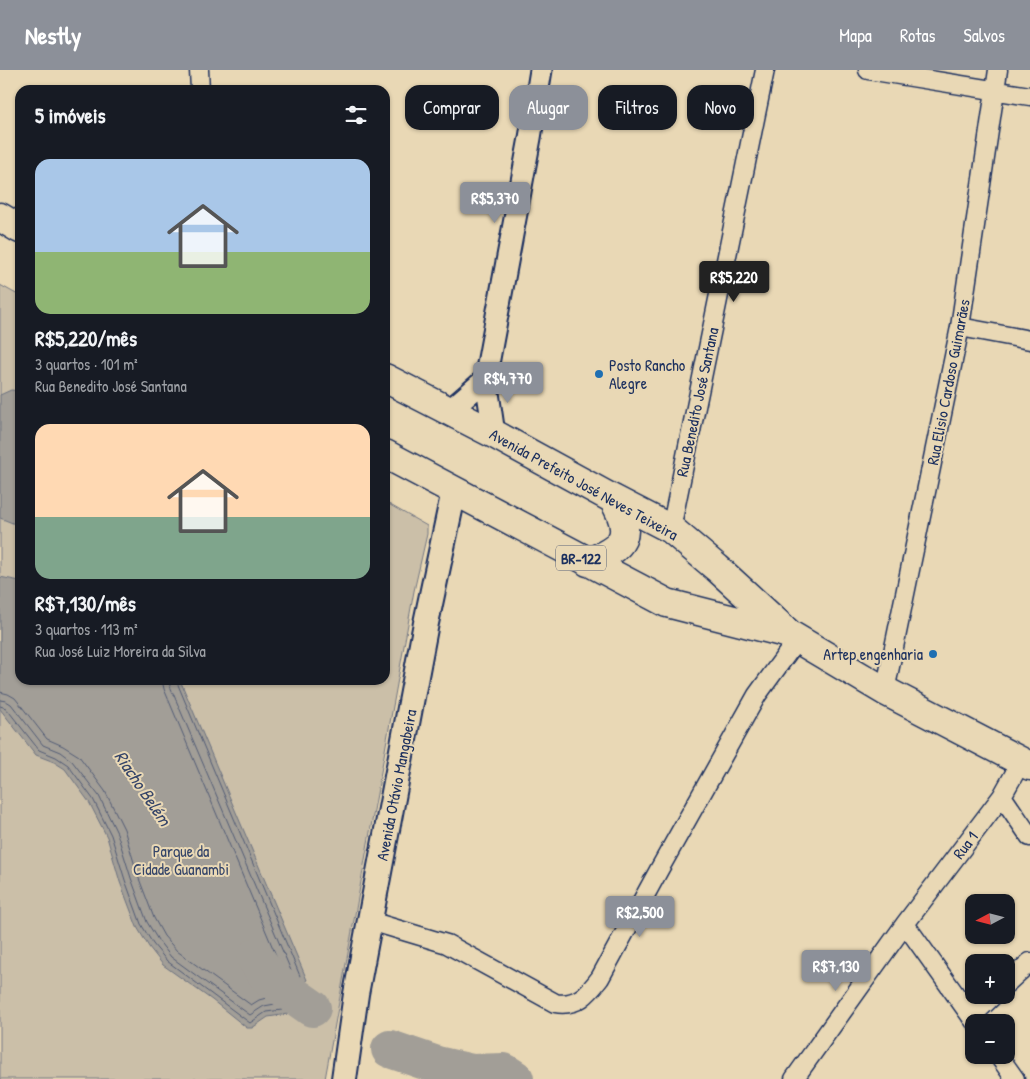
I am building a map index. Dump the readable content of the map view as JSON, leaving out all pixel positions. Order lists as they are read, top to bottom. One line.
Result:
{"streets":{"main road":["Avenida Prefeito José Neves Teixeira","BR-122","Avenida Otávio Mangabeira"],"street":["Rua Elisio Cardoso Guimarães","Rua Benedito José Santana","Rua 1"]},"crossings":[["Rua Elisio Cardoso Guimarães","Avenida Prefeito José Neves Teixeira"],["Rua Benedito José Santana","Avenida Prefeito José Neves Teixeira"],["Avenida Prefeito José Neves Teixeira","Avenida Otávio Mangabeira"],["Avenida Prefeito José Neves Teixeira","Rua 1"]],"water":["Riacho Belém"],"parks":["Parque da Cidade Guanambi"],"places":["Posto Rancho Alegre","Artep engenharia"],"north":"left","page":{"header":"Nestly","nav":["Mapa","Rotas","Salvos"],"chip":["Comprar","Alugar","Filtros","Novo"],"heading":"5 imóveis","list":[{"name":"R$5,220/mês","note":"3 quartos · 101 m² · Rua Benedito José Santana"},{"name":"R$7,130/mês","note":"3 quartos · 113 m² · Rua José Luiz Moreira da Silva"}],"price":["R$5,370","R$5,220","R$4,770","R$2,500","R$7,130"],"map_buttons":["+","−"]}}
